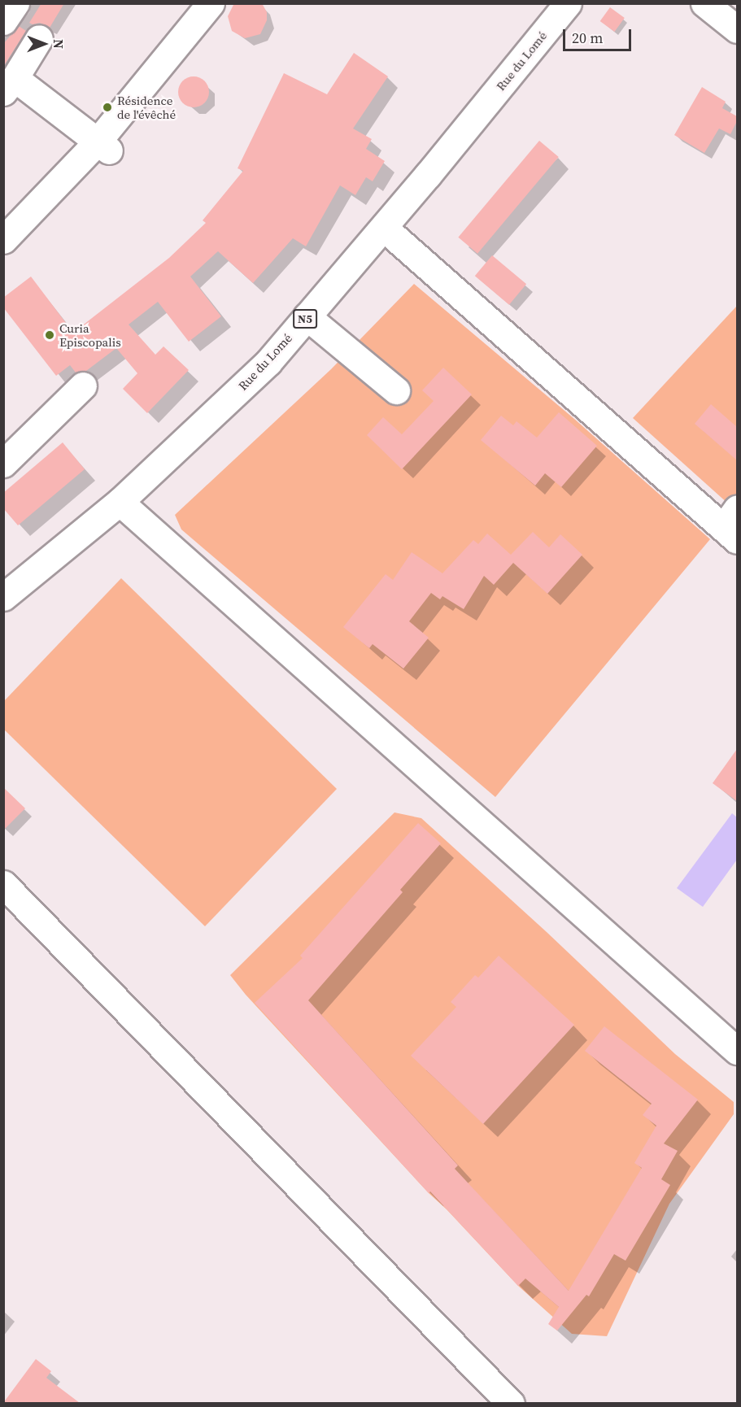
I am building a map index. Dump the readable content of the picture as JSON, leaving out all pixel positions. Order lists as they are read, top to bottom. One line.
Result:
{"streets":{"street":["Rue du Lomé","N5"]},"places":["Résidence de l'évêché","Curia Episcopalis"],"scale_bar":"20 m","north":"right"}
